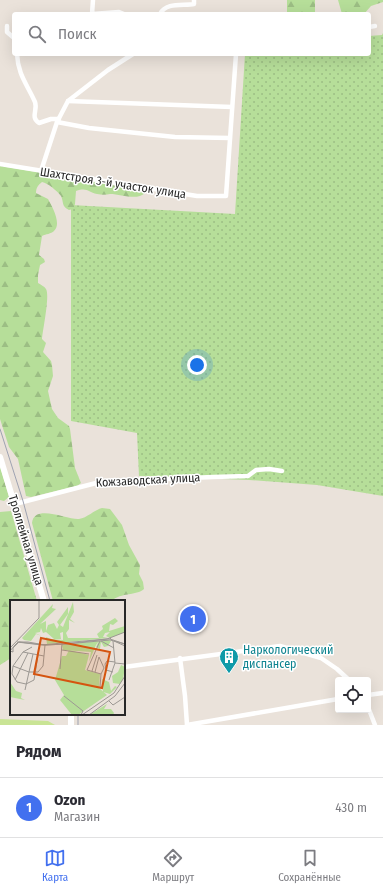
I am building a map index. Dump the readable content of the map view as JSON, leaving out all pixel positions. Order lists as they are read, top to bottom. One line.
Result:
{"streets":{"street":["Шахтстроя 3-й участок улица","Кожзаводская улица","Троллейная улица"]},"crossings":[["Кожзаводская улица","Троллейная улица"]],"places":{"building":["Наркологический диспансер"]},"page":{"search":"Поиск","pins":"1","heading":"Рядом","list":[{"mark":"1","name":"Ozon","note":"Магазин","value":"430 m"}],"nav":["Карта","Маршрут","Сохранённые"]}}
